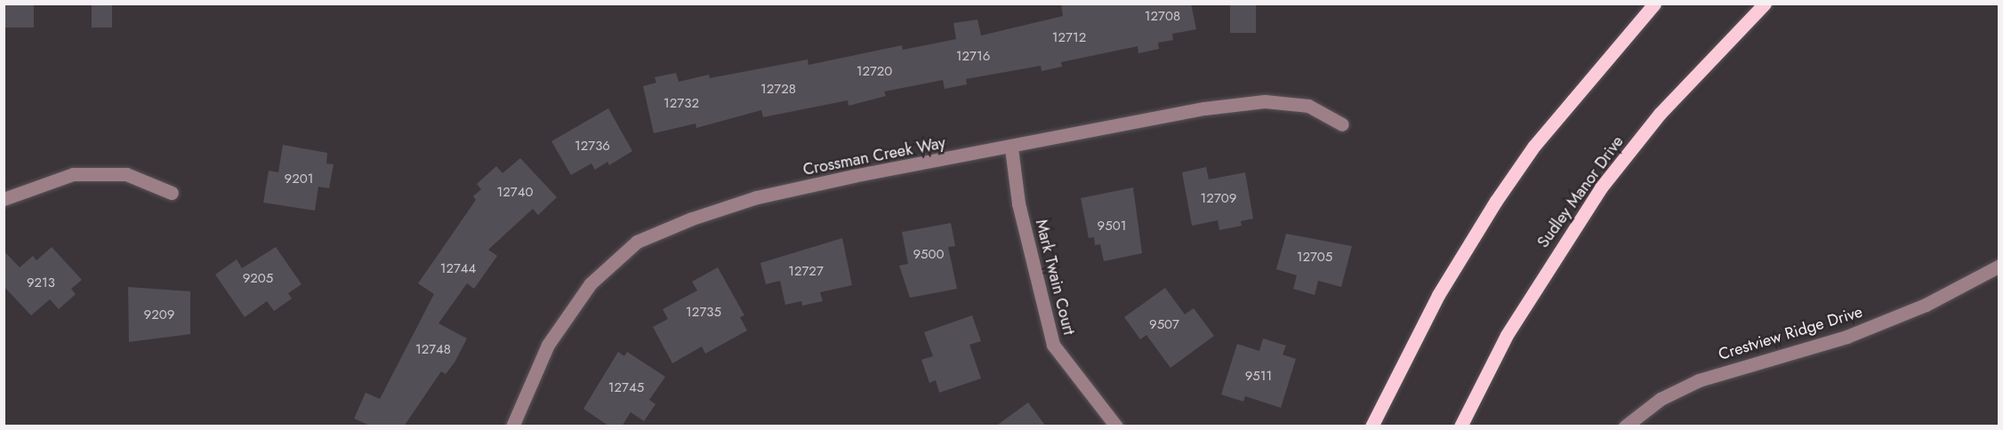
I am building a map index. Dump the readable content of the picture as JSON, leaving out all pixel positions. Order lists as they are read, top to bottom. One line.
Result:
{"streets":{"main road":["Sudley Manor Drive"],"street":["Crossman Creek Way","Mark Twain Court","Crestview Ridge Drive"]},"crossings":[["Crossman Creek Way","Mark Twain Court"]],"house_numbers":["12708","12712","12716","12720","12728","12732","12736","9201","12740","12709","9501","9500","12705","12744","12727","9205","9213","12735","9209","9507","12748","9511","12745"]}
